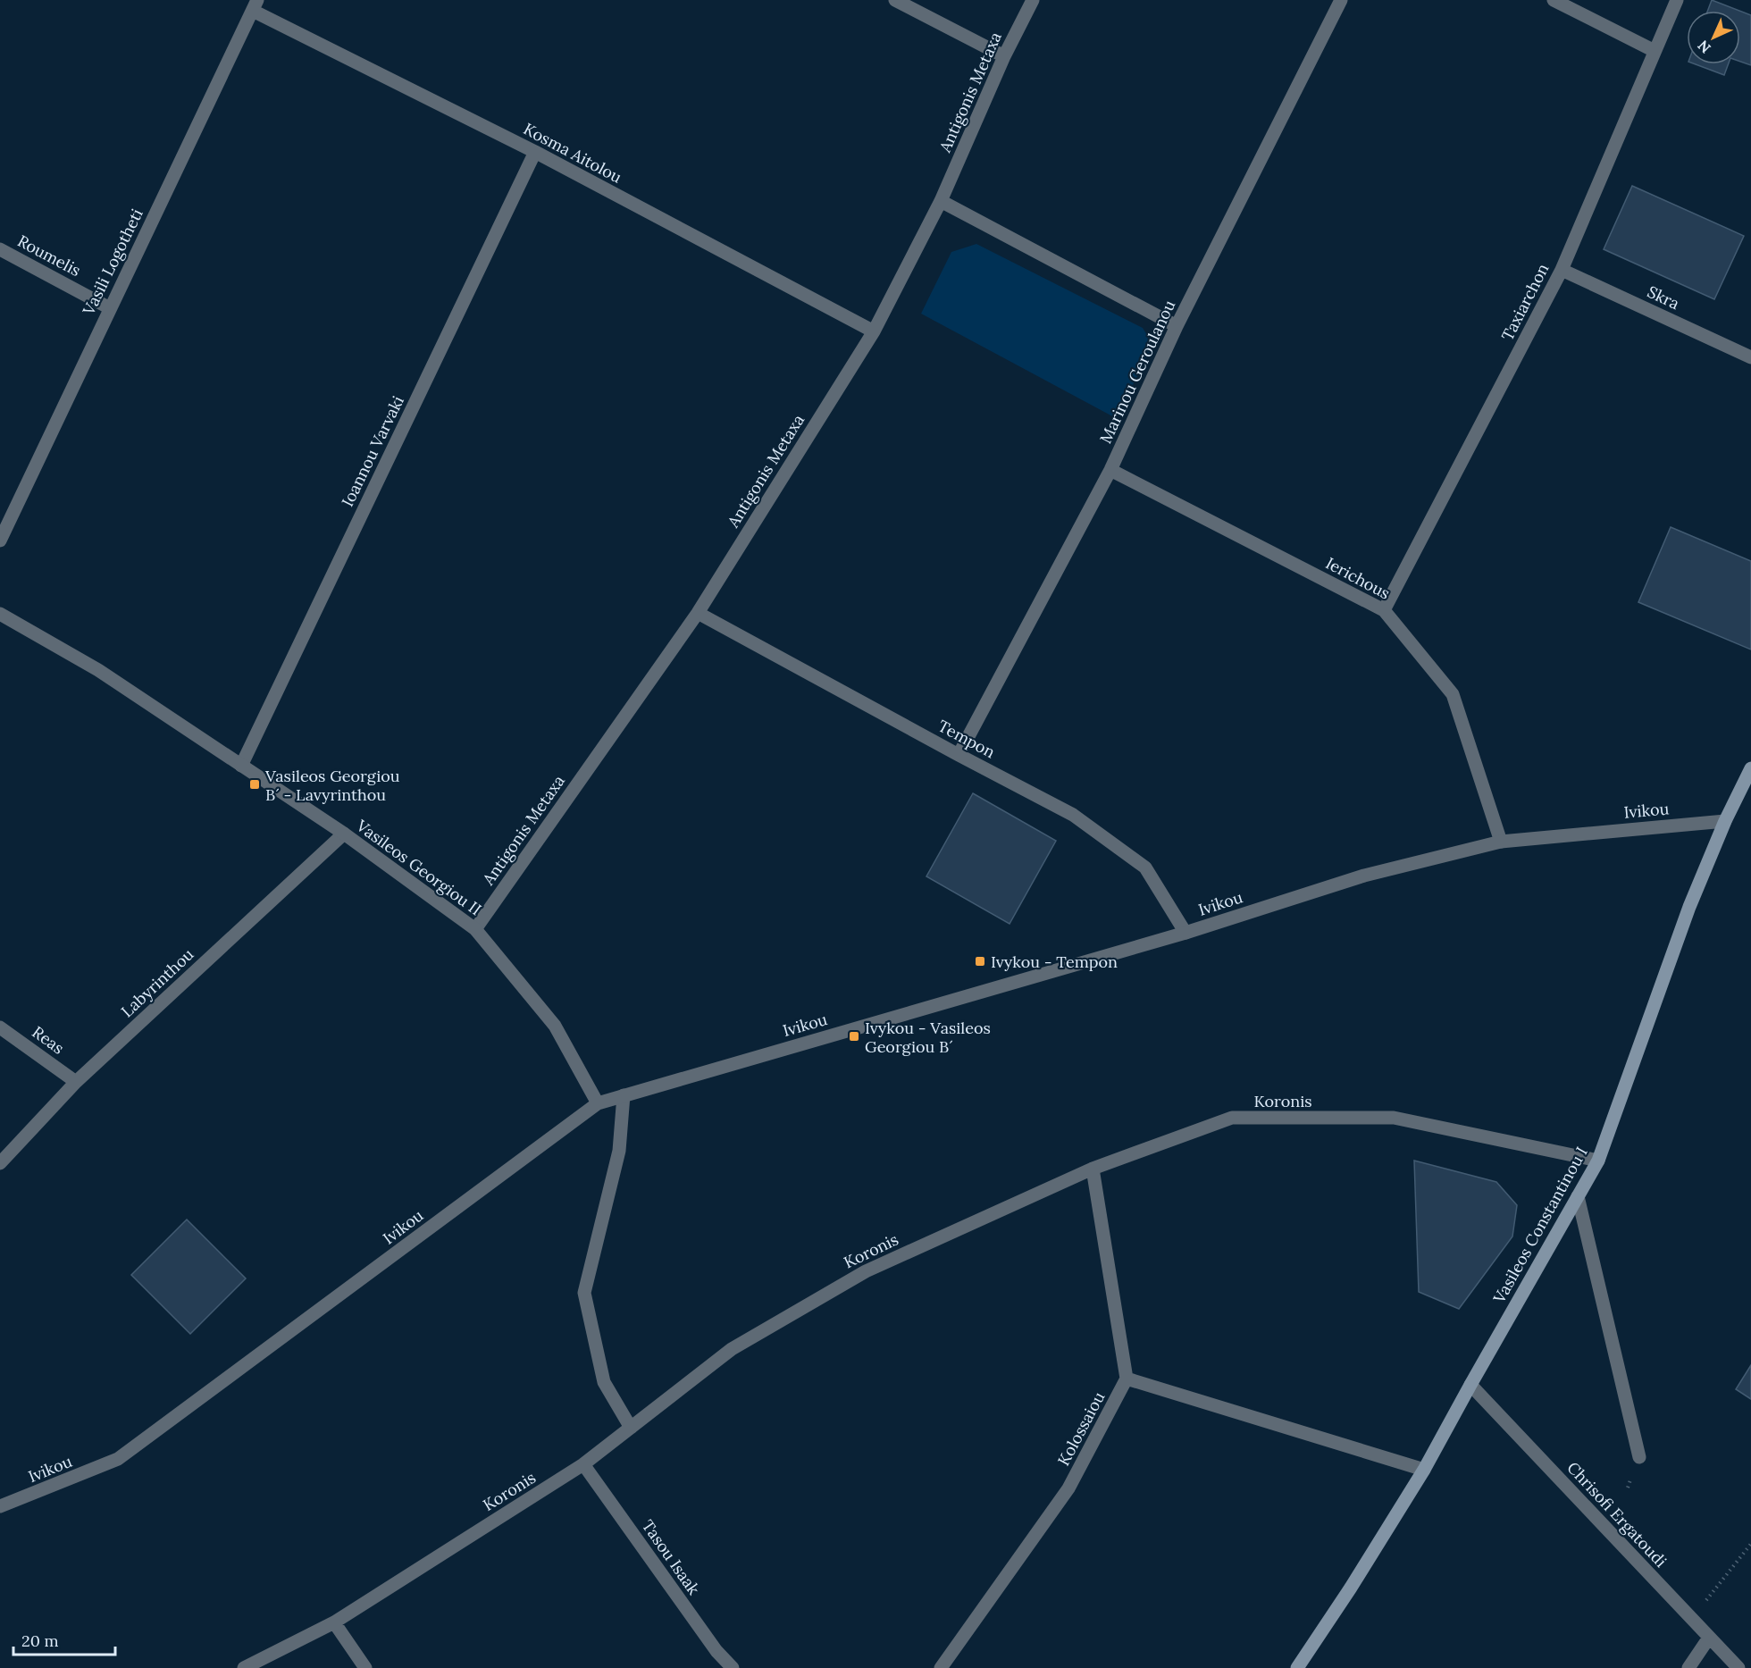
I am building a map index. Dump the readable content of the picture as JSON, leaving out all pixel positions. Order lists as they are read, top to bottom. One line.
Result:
{"streets":{"main road":["Vasileos Constantinou I"],"street":["Antigonis Metaxa","Kosma Aitolou","Roumelis","Vasili Logotheti","Skra","Taxiarchon","Marinou Geroulanou","Ioannou Varvaki","Ierichous","Tempon","Ivikou","Vasileos Georgiou II","Labyrinthou","Reas","Koronis","Kolossaiou","Chrisofi Ergatoudi","Tasou Isaak"]},"crossings":[["Antigonis Metaxa","Kosma Aitolou"],["Antigonis Metaxa","Tempon"],["Antigonis Metaxa","Vasileos Georgiou II"],["Kosma Aitolou","Vasili Logotheti"],["Kosma Aitolou","Ioannou Varvaki"],["Roumelis","Vasili Logotheti"],["Skra","Taxiarchon"],["Taxiarchon","Ierichous"],["Marinou Geroulanou","Ierichous"],["Marinou Geroulanou","Tempon"],["Ioannou Varvaki","Vasileos Georgiou II"],["Ierichous","Ivikou"],["Tempon","Ivikou"],["Ivikou","Vasileos Georgiou II"],["Ivikou","Vasileos Constantinou I"],["Vasileos Georgiou II","Labyrinthou"],["Labyrinthou","Reas"],["Koronis","Vasileos Constantinou I"],["Koronis","Tasou Isaak"],["Vasileos Constantinou I","Chrisofi Ergatoudi"]],"places":{"transit":["Vasileos Georgiou B´ - Lavyrinthou","Ivykou - Tempon","Ivykou - Vasileos Georgiou B´"]},"scale_bar":"20 m","north":"bottom left"}
